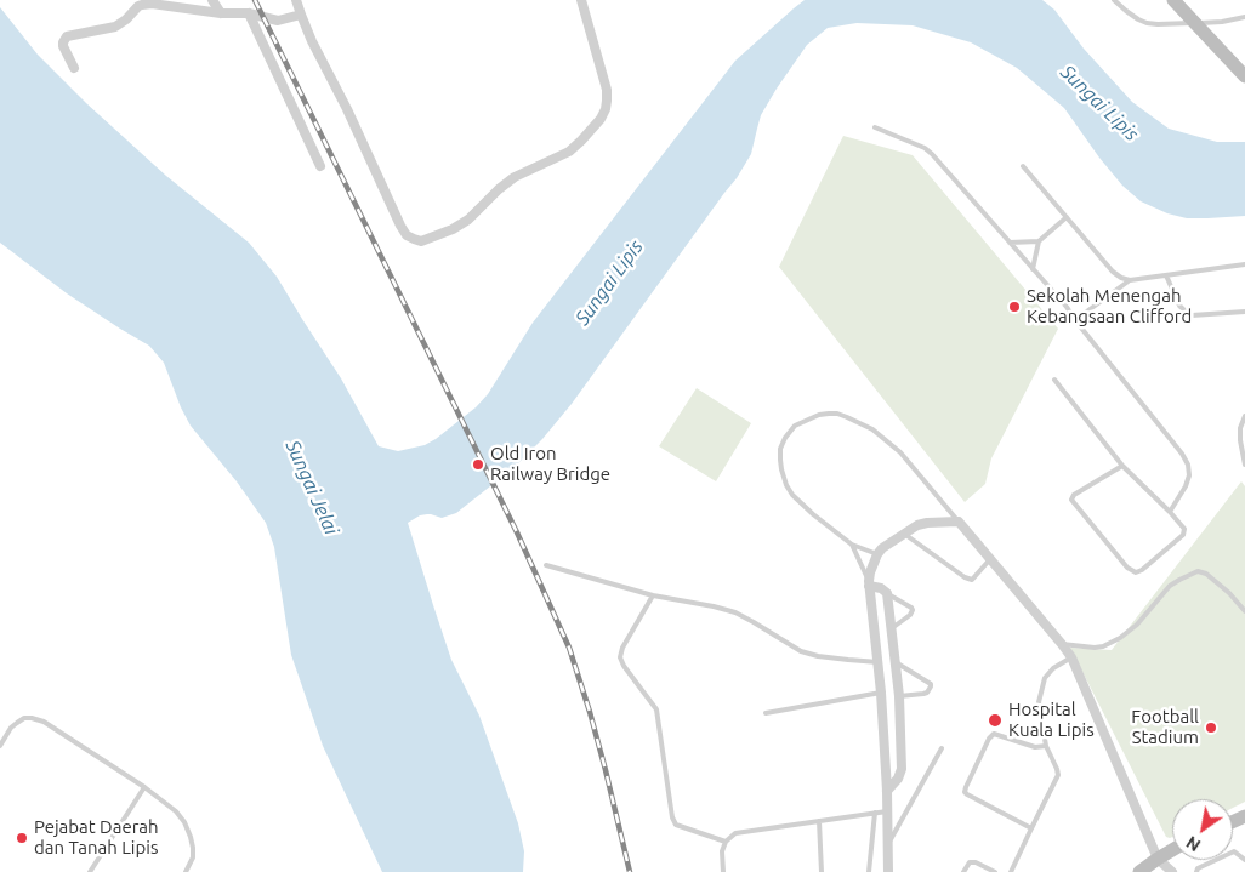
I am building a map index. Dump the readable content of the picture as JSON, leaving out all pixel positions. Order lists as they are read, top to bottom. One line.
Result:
{"water":["Sungai Lipis","Sungai Jelai"],"places":["Sekolah Menengah Kebangsaan Clifford","Old Iron Railway Bridge","Hospital Kuala Lipis","Football Stadium","Pejabat Daerah dan Tanah Lipis"],"north":"bottom left"}
